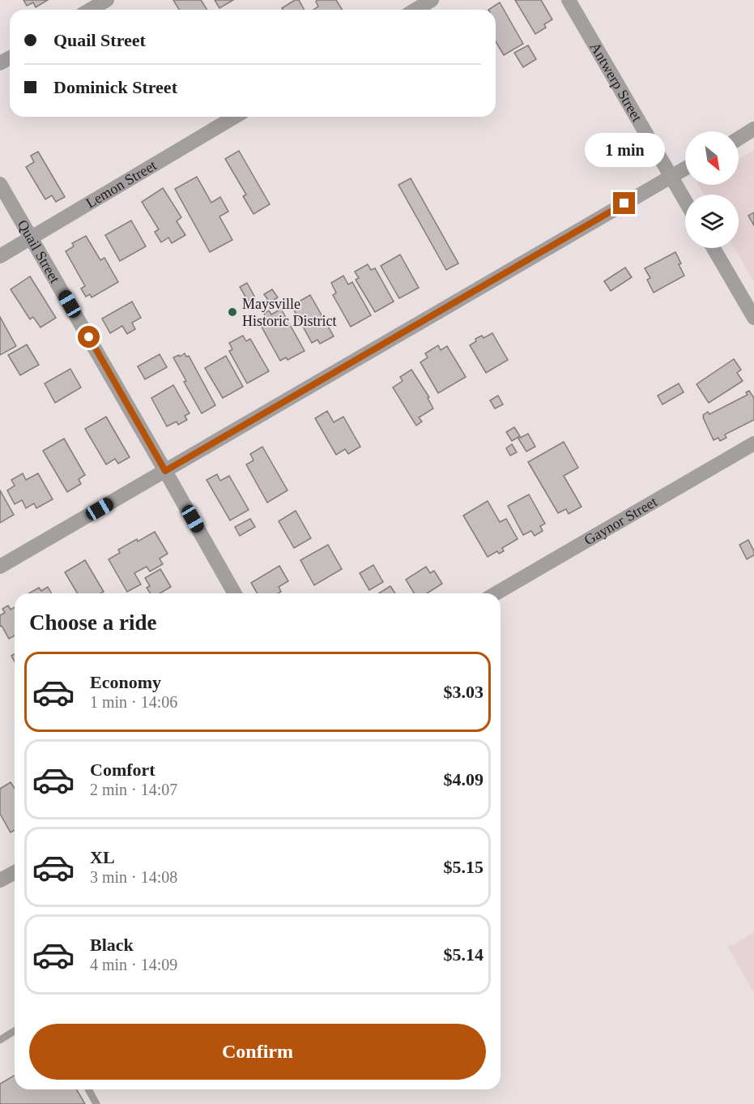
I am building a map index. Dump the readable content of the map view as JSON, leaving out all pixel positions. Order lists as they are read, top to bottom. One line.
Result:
{"streets":{"street":["Antwerp Street","Lemon Street","Quail Street","Gaynor Street"]},"crossings":[["Lemon Street","Quail Street"]],"places":["Maysville Historic District"],"north":"bottom right","page":{"banner":["Quail Street","Dominick Street"],"bubble":"1 min","heading":"Choose a ride","list":[{"name":"Economy","note":"1 min · 14:06","value":"$3.03"},{"name":"Comfort","note":"2 min · 14:07","value":"$4.09"},{"name":"XL","note":"3 min · 14:08","value":"$5.15"},{"name":"Black","note":"4 min · 14:09","value":"$5.14"}],"buttons":"Confirm"}}
